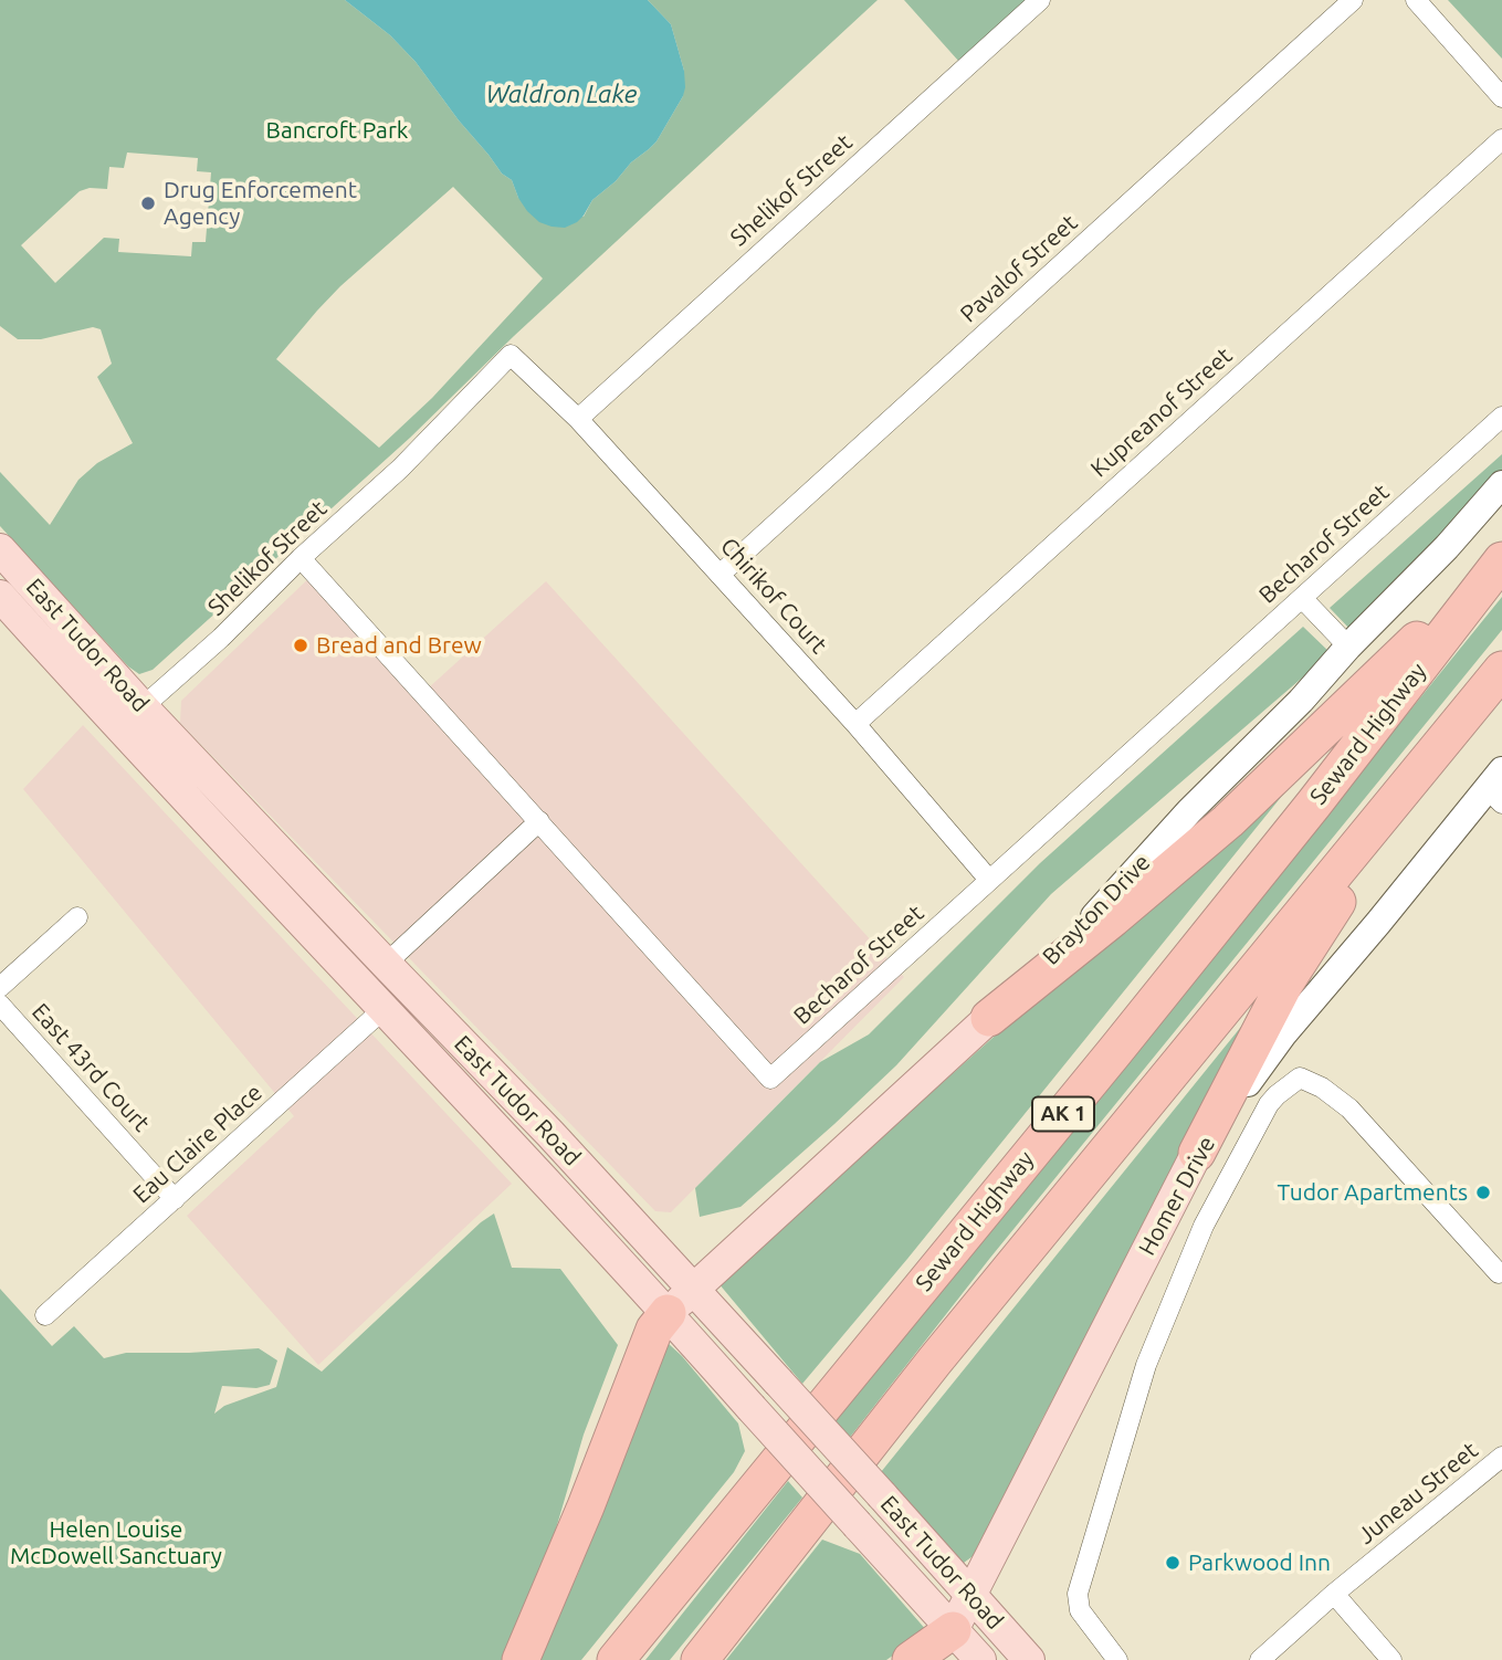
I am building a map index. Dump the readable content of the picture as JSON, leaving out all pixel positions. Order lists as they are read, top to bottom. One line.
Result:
{"streets":{"highway":["Seward Highway","AK 1"],"main road":["East Tudor Road","Brayton Drive","Homer Drive"],"street":["Shelikof Street","Pavalof Street","Kupreanof Street","Becharof Street","Chirikof Court","East 43rd Court","Eau Claire Place","Juneau Street"]},"crossings":[["Shelikof Street","Becharof Street"],["Shelikof Street","Chirikof Court"],["Shelikof Street","East Tudor Road"],["Pavalof Street","Chirikof Court"],["Kupreanof Street","Chirikof Court"],["Becharof Street","Chirikof Court"],["East Tudor Road","Brayton Drive"],["East Tudor Road","Eau Claire Place"],["East Tudor Road","Homer Drive"],["East 43rd Court","Eau Claire Place"]],"water":["Waldron Lake"],"parks":["Bancroft Park","Helen Louise McDowell Sanctuary"],"places":["Drug Enforcement Agency","Bread and Brew","Tudor Apartments","Parkwood Inn"]}
